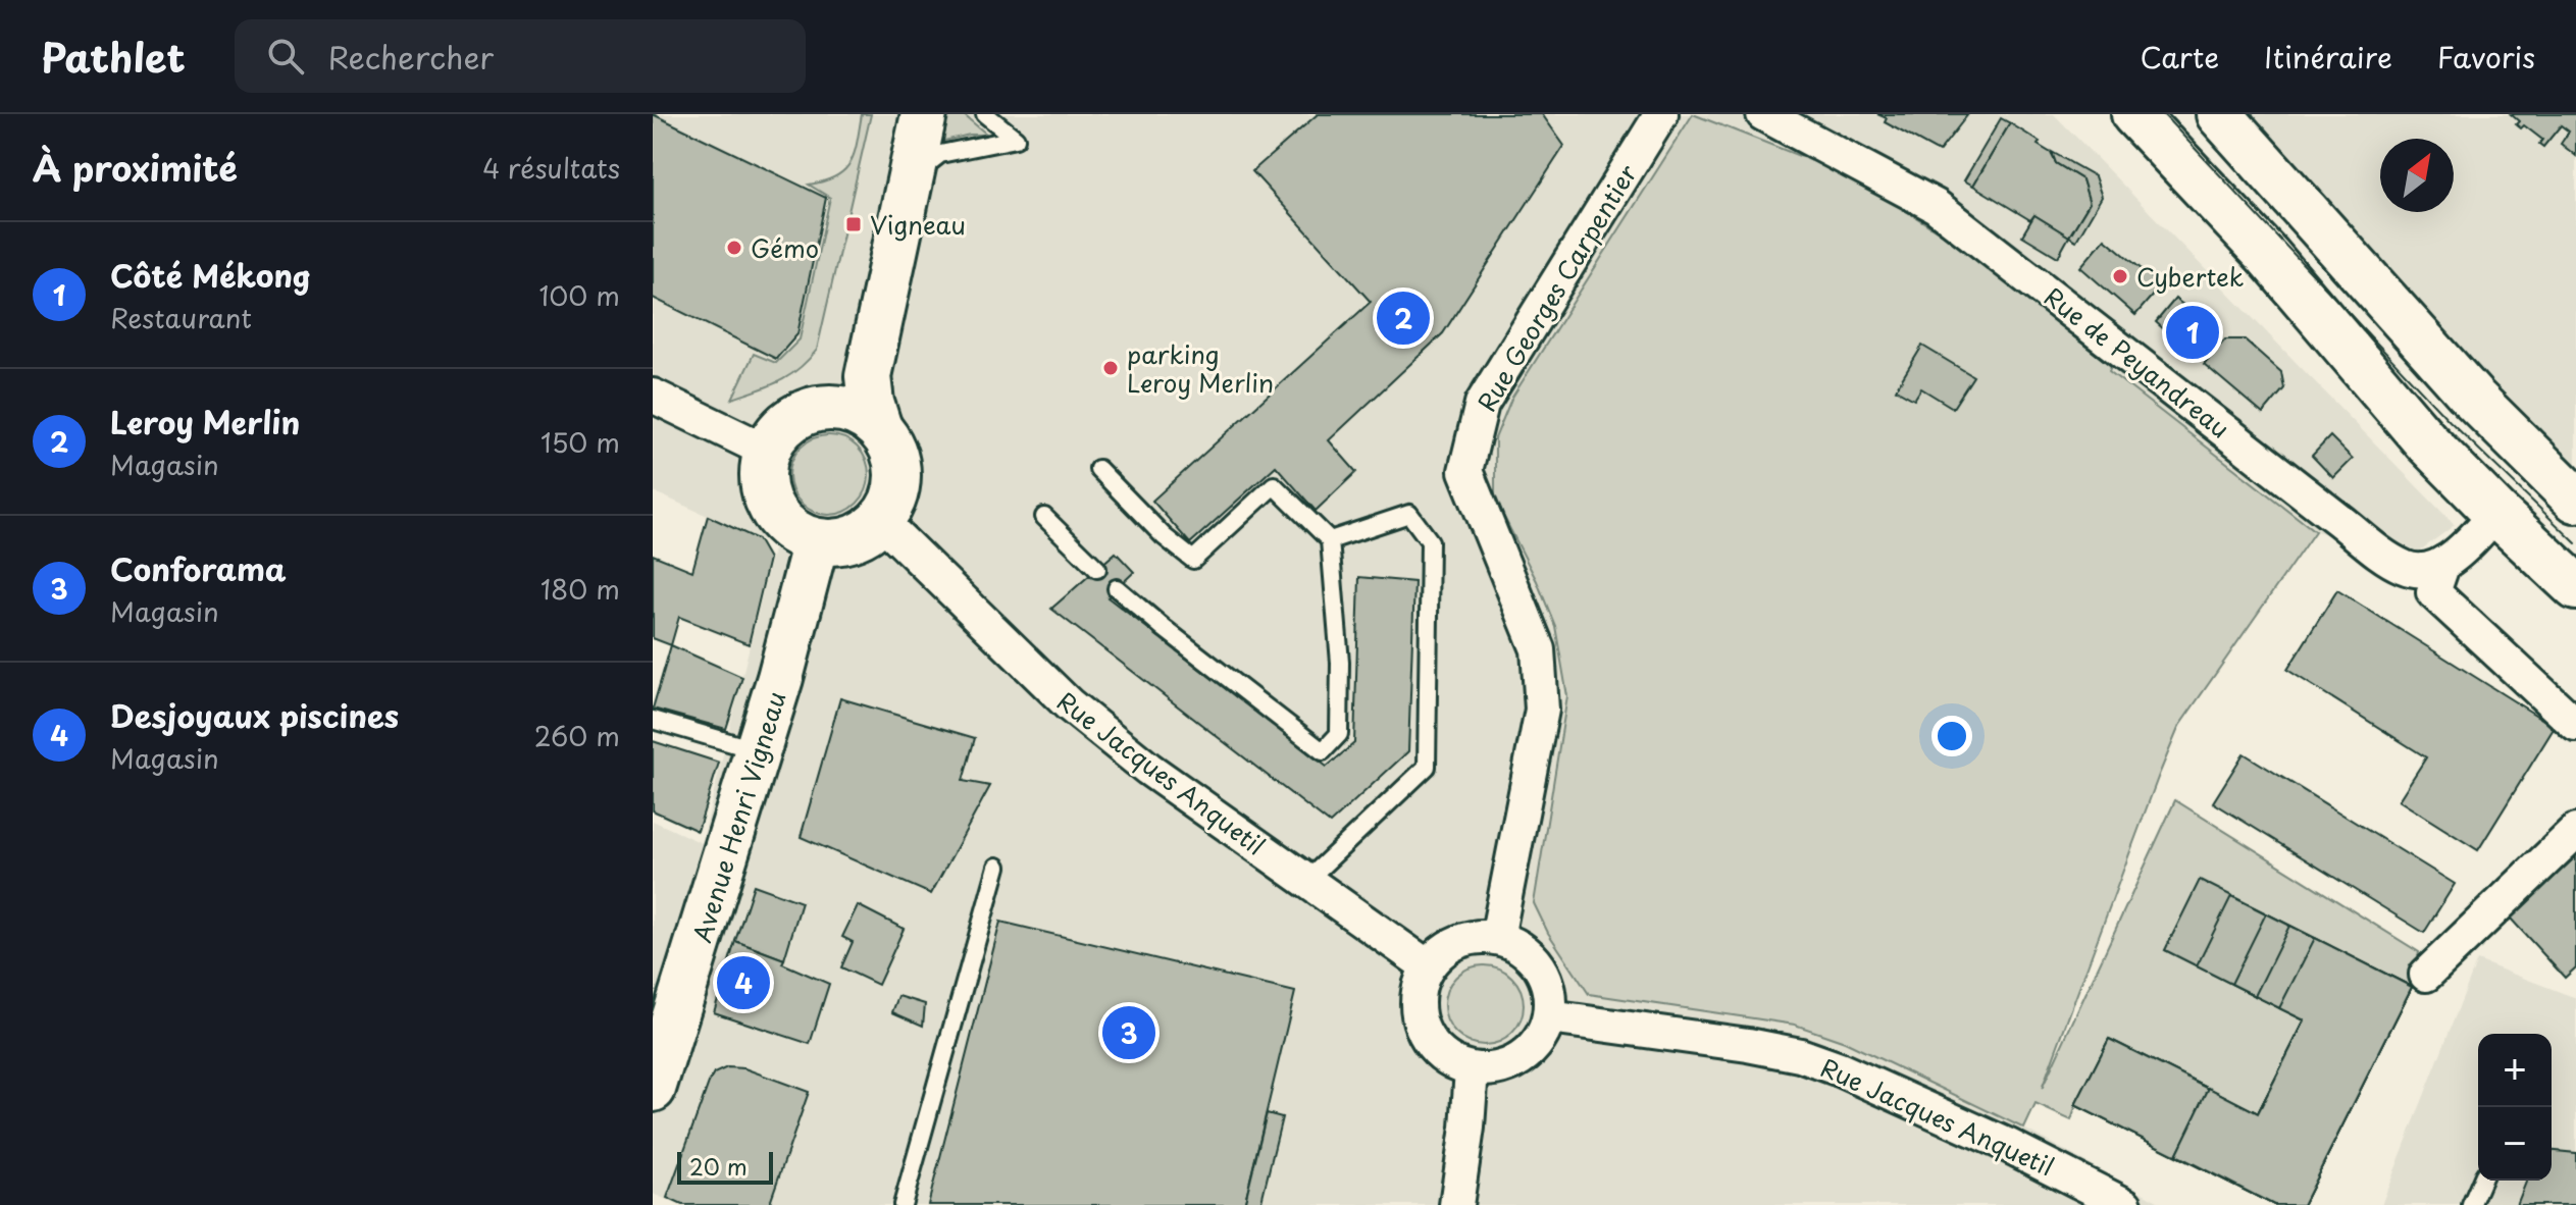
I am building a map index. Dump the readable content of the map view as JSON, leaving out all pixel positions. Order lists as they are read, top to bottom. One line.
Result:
{"streets":{"street":["Rue Georges Carpentier","Rue de Peyandreau","Rue Jacques Anquetil","Avenue Henri Vigneau"]},"crossings":[["Rue Georges Carpentier","Rue Jacques Anquetil"],["Rue Jacques Anquetil","Avenue Henri Vigneau"]],"places":{"transit":["Vigneau"],"other":["Gémo","Cybertek","parking Leroy Merlin"]},"scale_bar":"20 m","north":"top right","page":{"header":"Pathlet","search":"Rechercher","nav":["Carte","Itinéraire","Favoris"],"heading":["À proximité","4 résultats"],"list":[{"mark":"1","name":"Côté Mékong","note":"Restaurant","value":"100 m"},{"mark":"2","name":"Leroy Merlin","note":"Magasin","value":"150 m"},{"mark":"3","name":"Conforama","note":"Magasin","value":"180 m"},{"mark":"4","name":"Desjoyaux piscines","note":"Magasin","value":"260 m"}],"pins":["2","1","4","3"],"map_buttons":["+","−"],"scale":"20 m"}}
